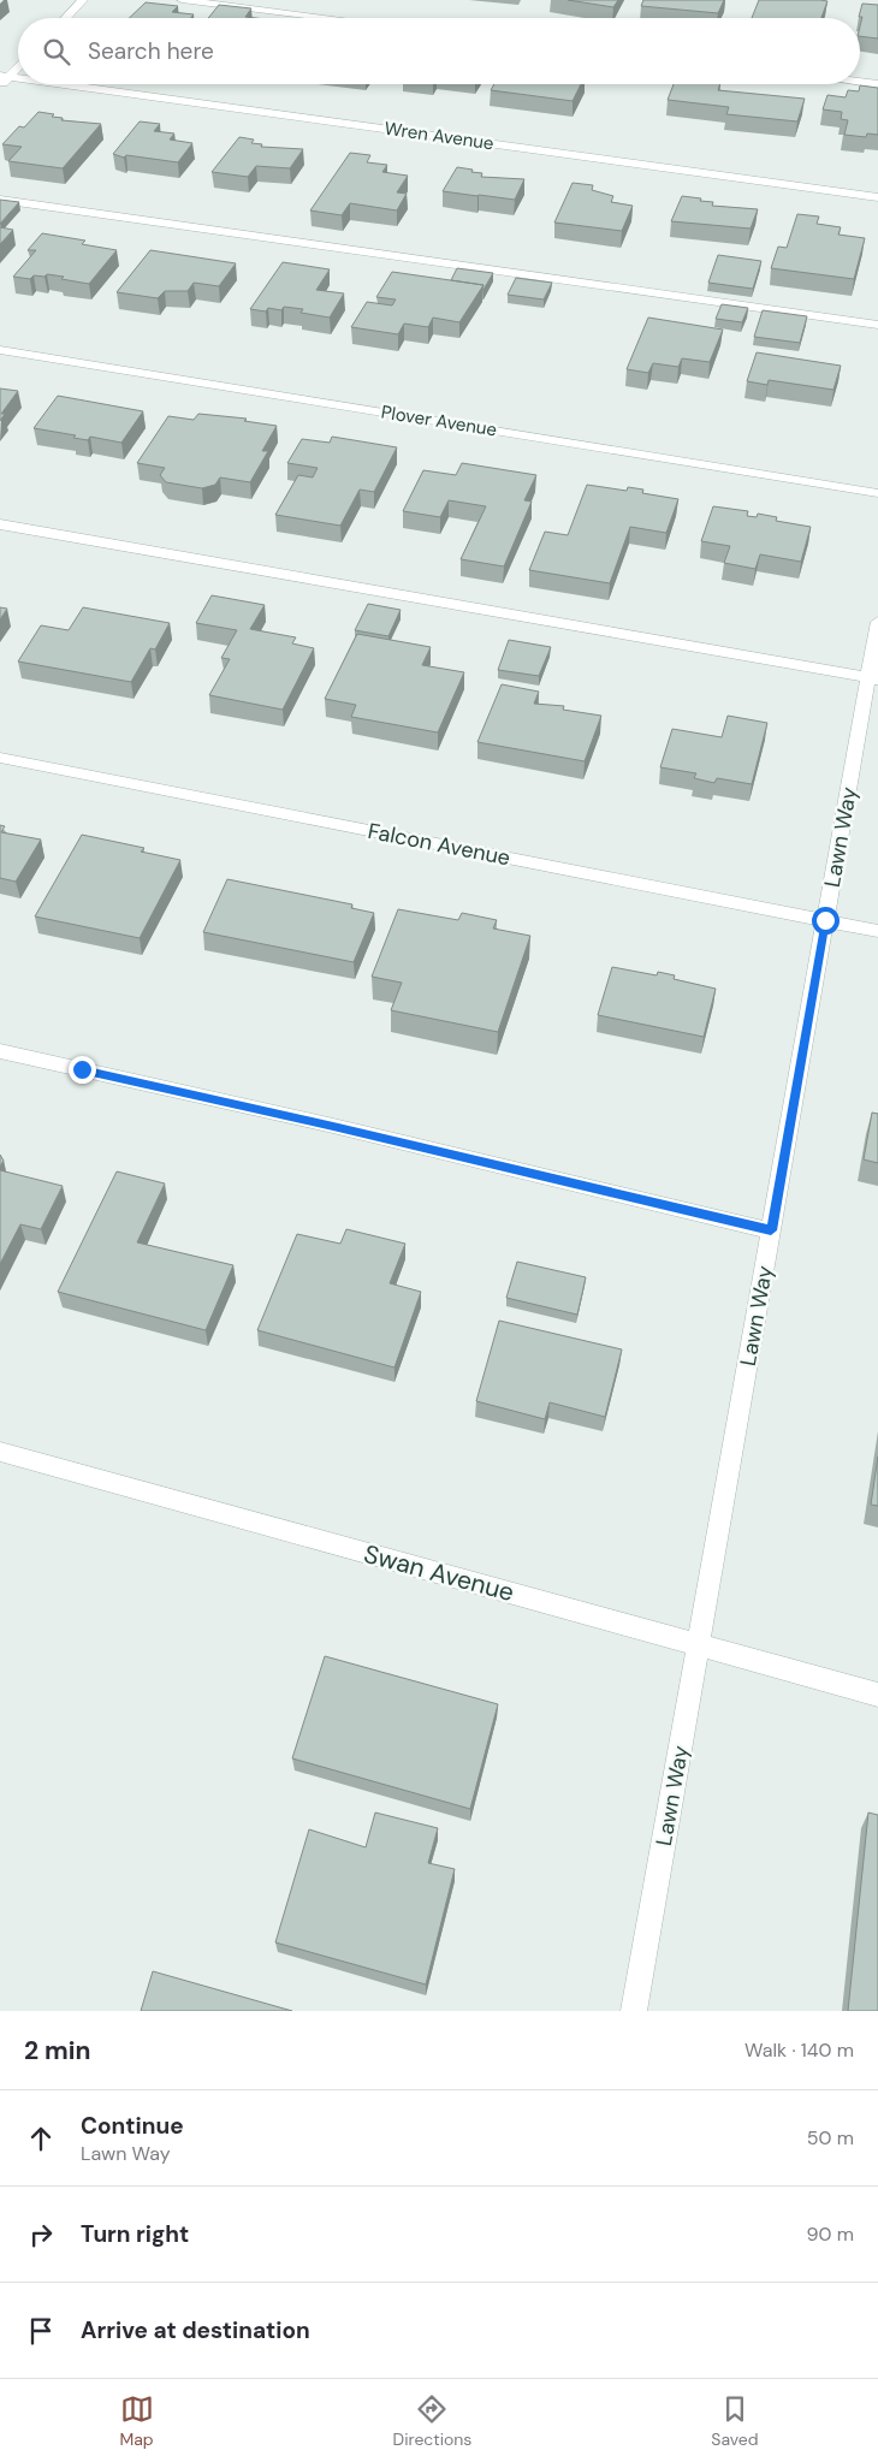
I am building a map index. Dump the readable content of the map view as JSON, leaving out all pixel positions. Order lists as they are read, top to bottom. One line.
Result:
{"streets":{"street":["Wren Avenue","Plover Avenue","Lawn Way","Falcon Avenue","Swan Avenue"]},"crossings":[["Lawn Way","Falcon Avenue"],["Lawn Way","Swan Avenue"]],"page":{"search":"Search here","heading":["2 min","Walk · 140 m"],"list":[["Continue","Lawn Way","50 m"],["Turn right","90 m"],"Arrive at destination"],"nav":["Map","Directions","Saved"]}}
